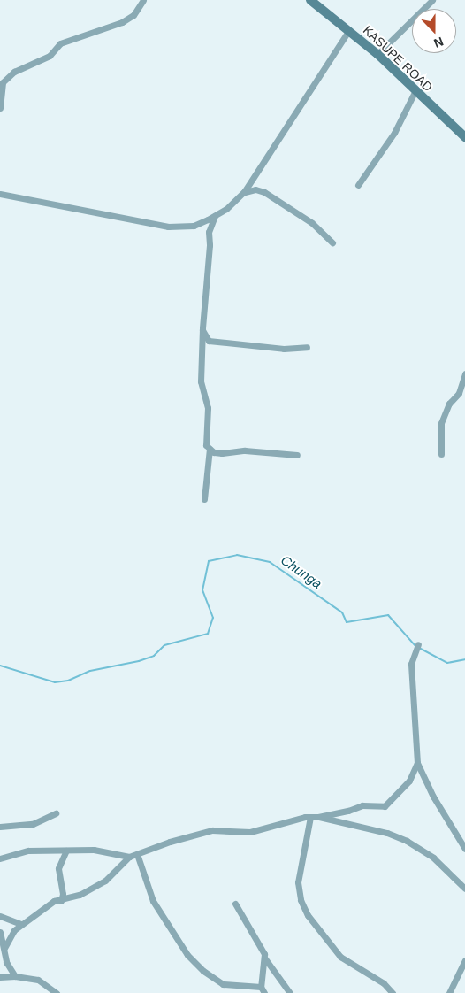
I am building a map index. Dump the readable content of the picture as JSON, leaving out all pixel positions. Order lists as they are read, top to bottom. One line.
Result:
{"streets":{"street":["KASUPE ROAD"]},"water":["Chunga"],"north":"bottom"}
